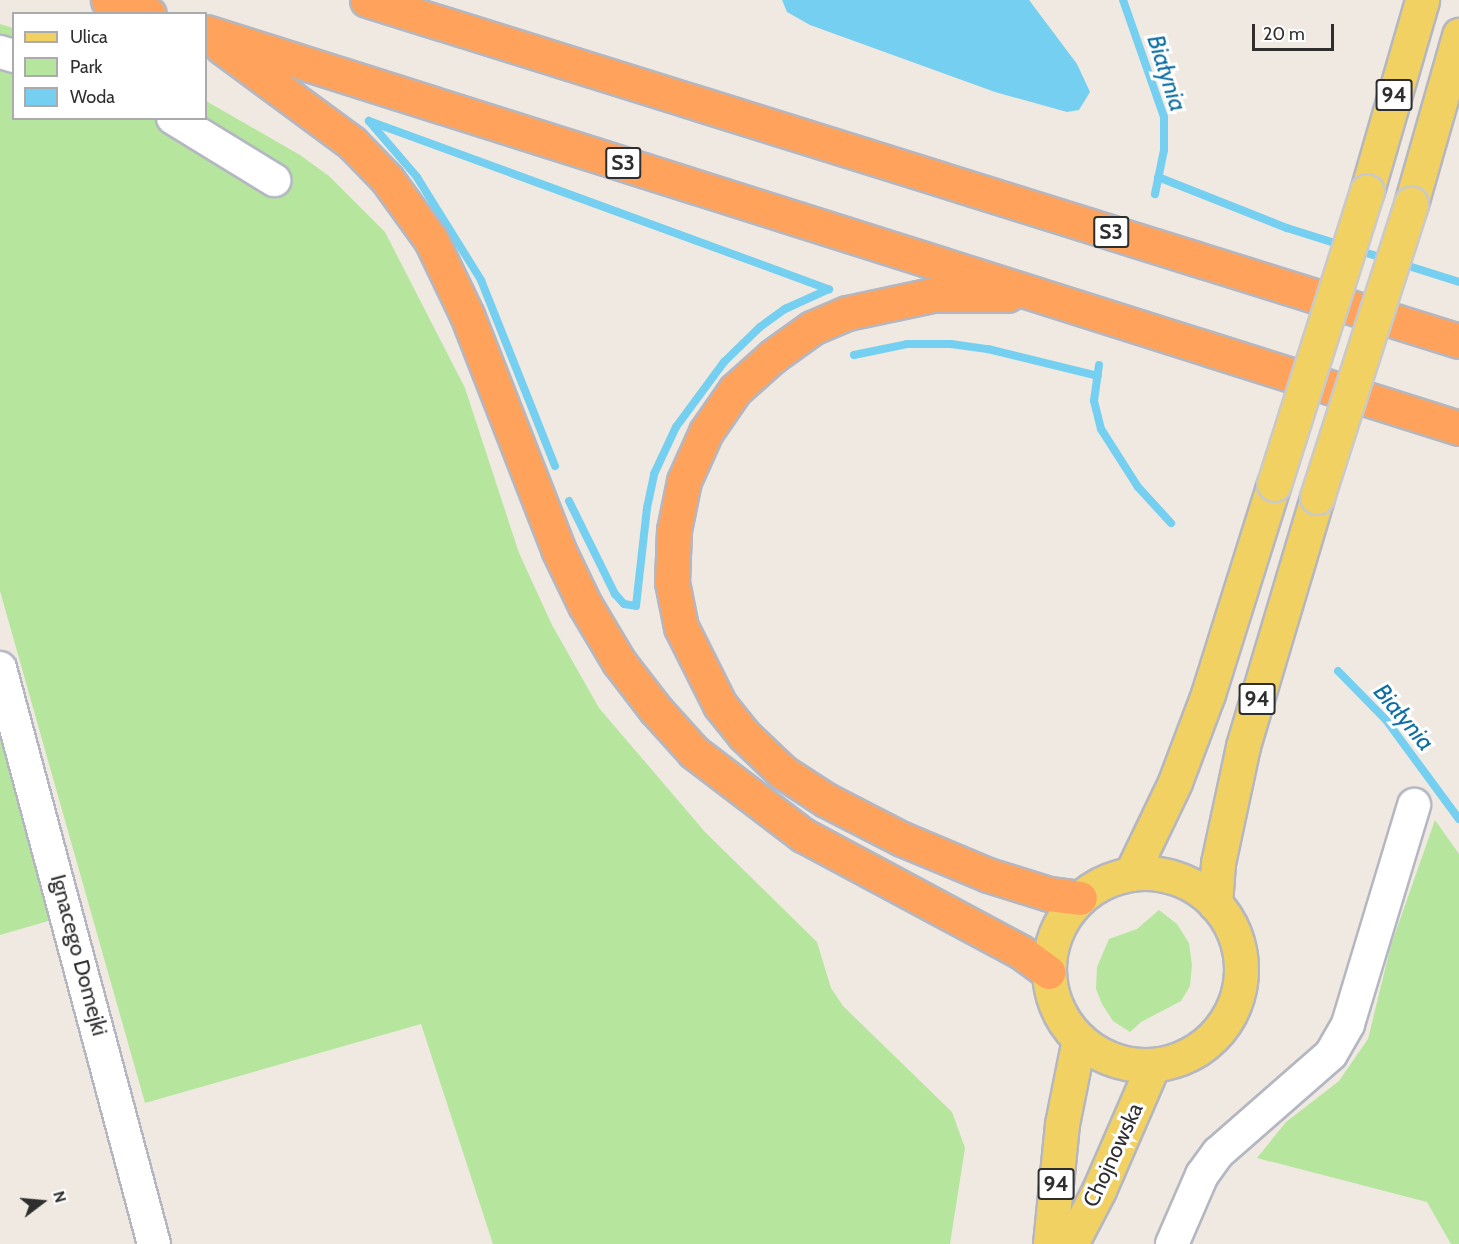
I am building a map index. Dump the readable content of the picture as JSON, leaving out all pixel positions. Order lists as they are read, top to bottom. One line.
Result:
{"streets":{"highway":["S3"],"main road":["94","Chojnowska"],"street":["Ignacego Domejki"]},"crossings":[["94","Chojnowska"]],"water":["Białynia"],"legend":["Ulica","Park","Woda"],"scale_bar":"20 m","north":"right"}
